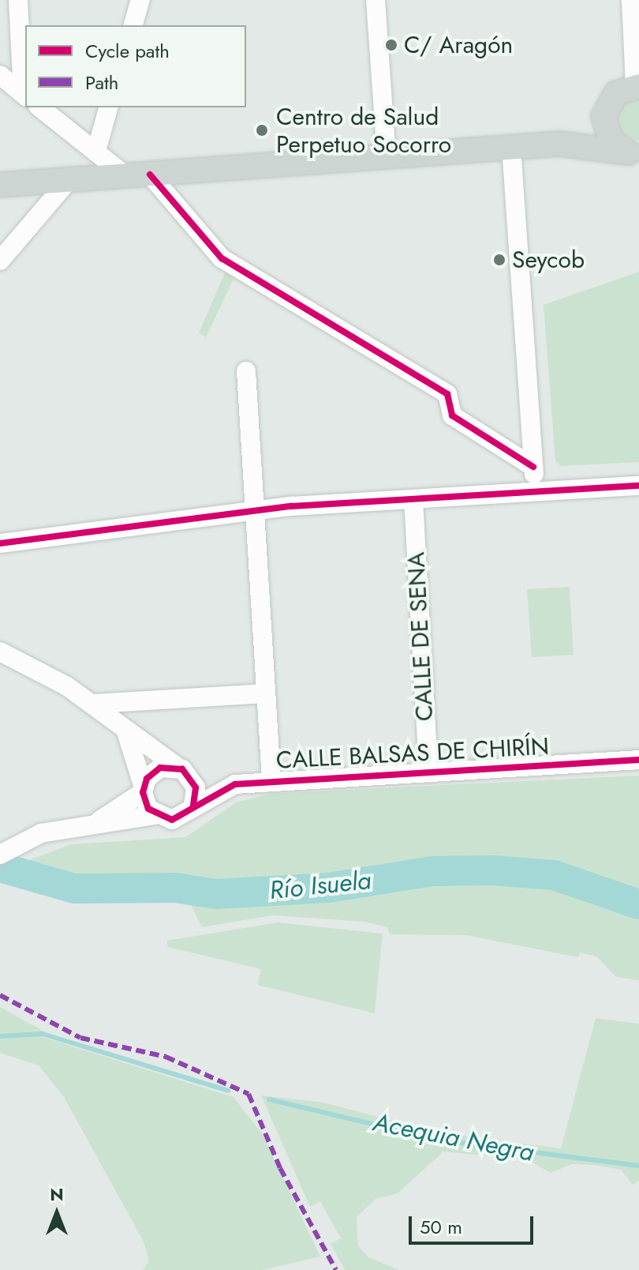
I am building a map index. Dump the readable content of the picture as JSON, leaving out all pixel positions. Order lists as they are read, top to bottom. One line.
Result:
{"streets":{"street":["CALLE DE SENA","CALLE BALSAS DE CHIRÍN"]},"crossings":[["CALLE DE SENA","CALLE BALSAS DE CHIRÍN"]],"water":["Río Isuela","Acequia Negra"],"places":["C/ Aragón","Centro de Salud Perpetuo Socorro","Seycob"],"legend":["Cycle path","Path"],"scale_bar":"50 m","north":"top"}
